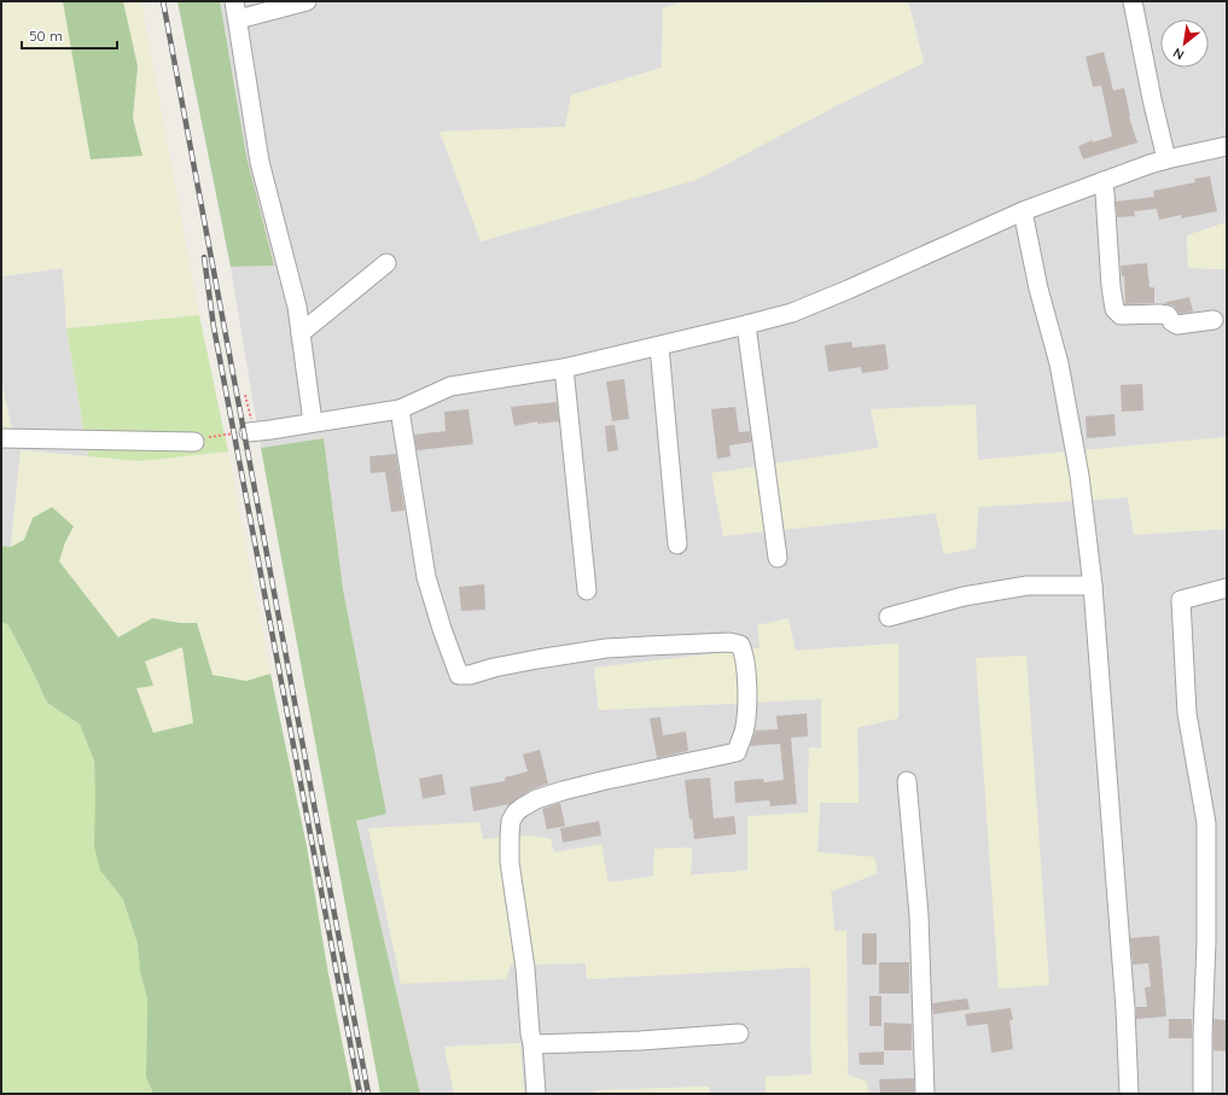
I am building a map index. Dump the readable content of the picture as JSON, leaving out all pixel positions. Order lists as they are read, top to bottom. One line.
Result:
{"scale_bar":"50 m","north":"bottom left"}
